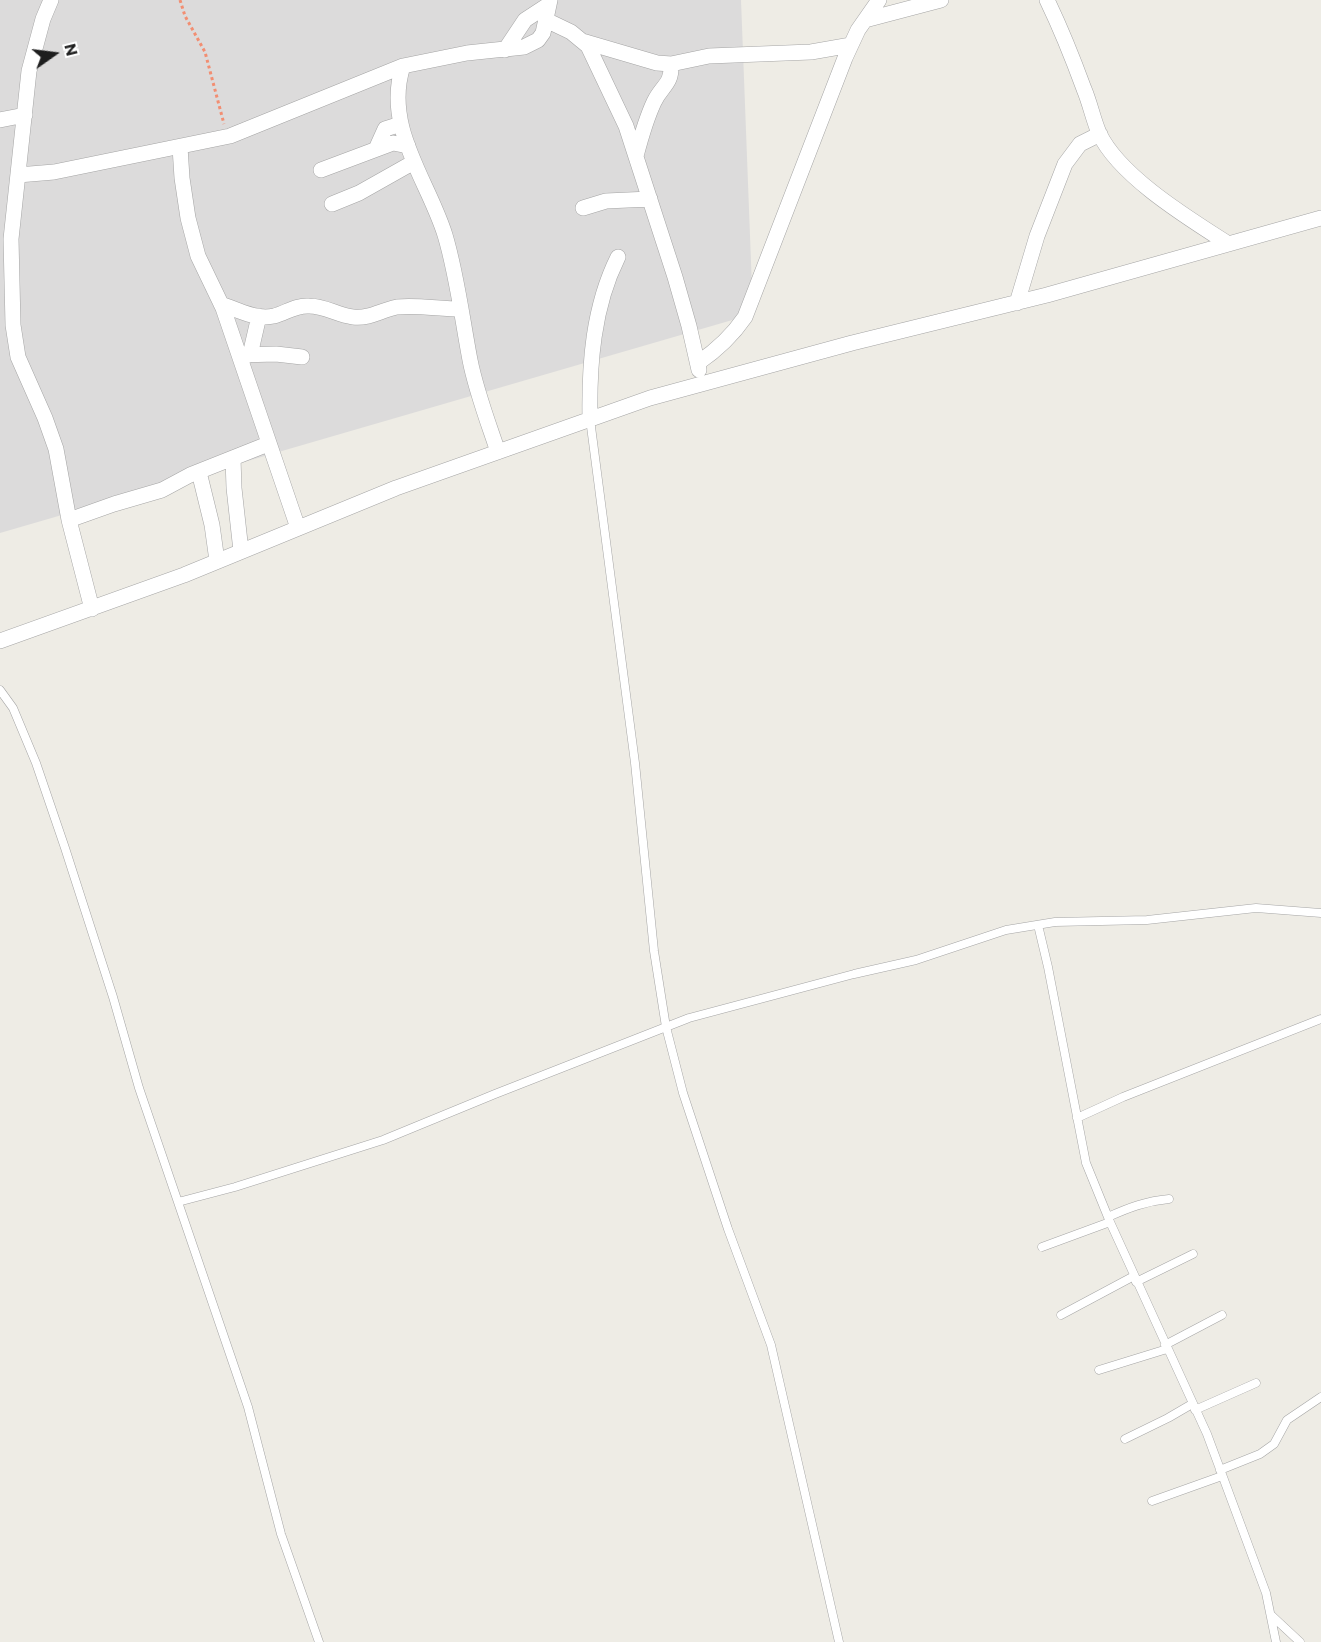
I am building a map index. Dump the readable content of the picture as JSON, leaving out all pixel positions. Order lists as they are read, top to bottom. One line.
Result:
{"north":"right"}
